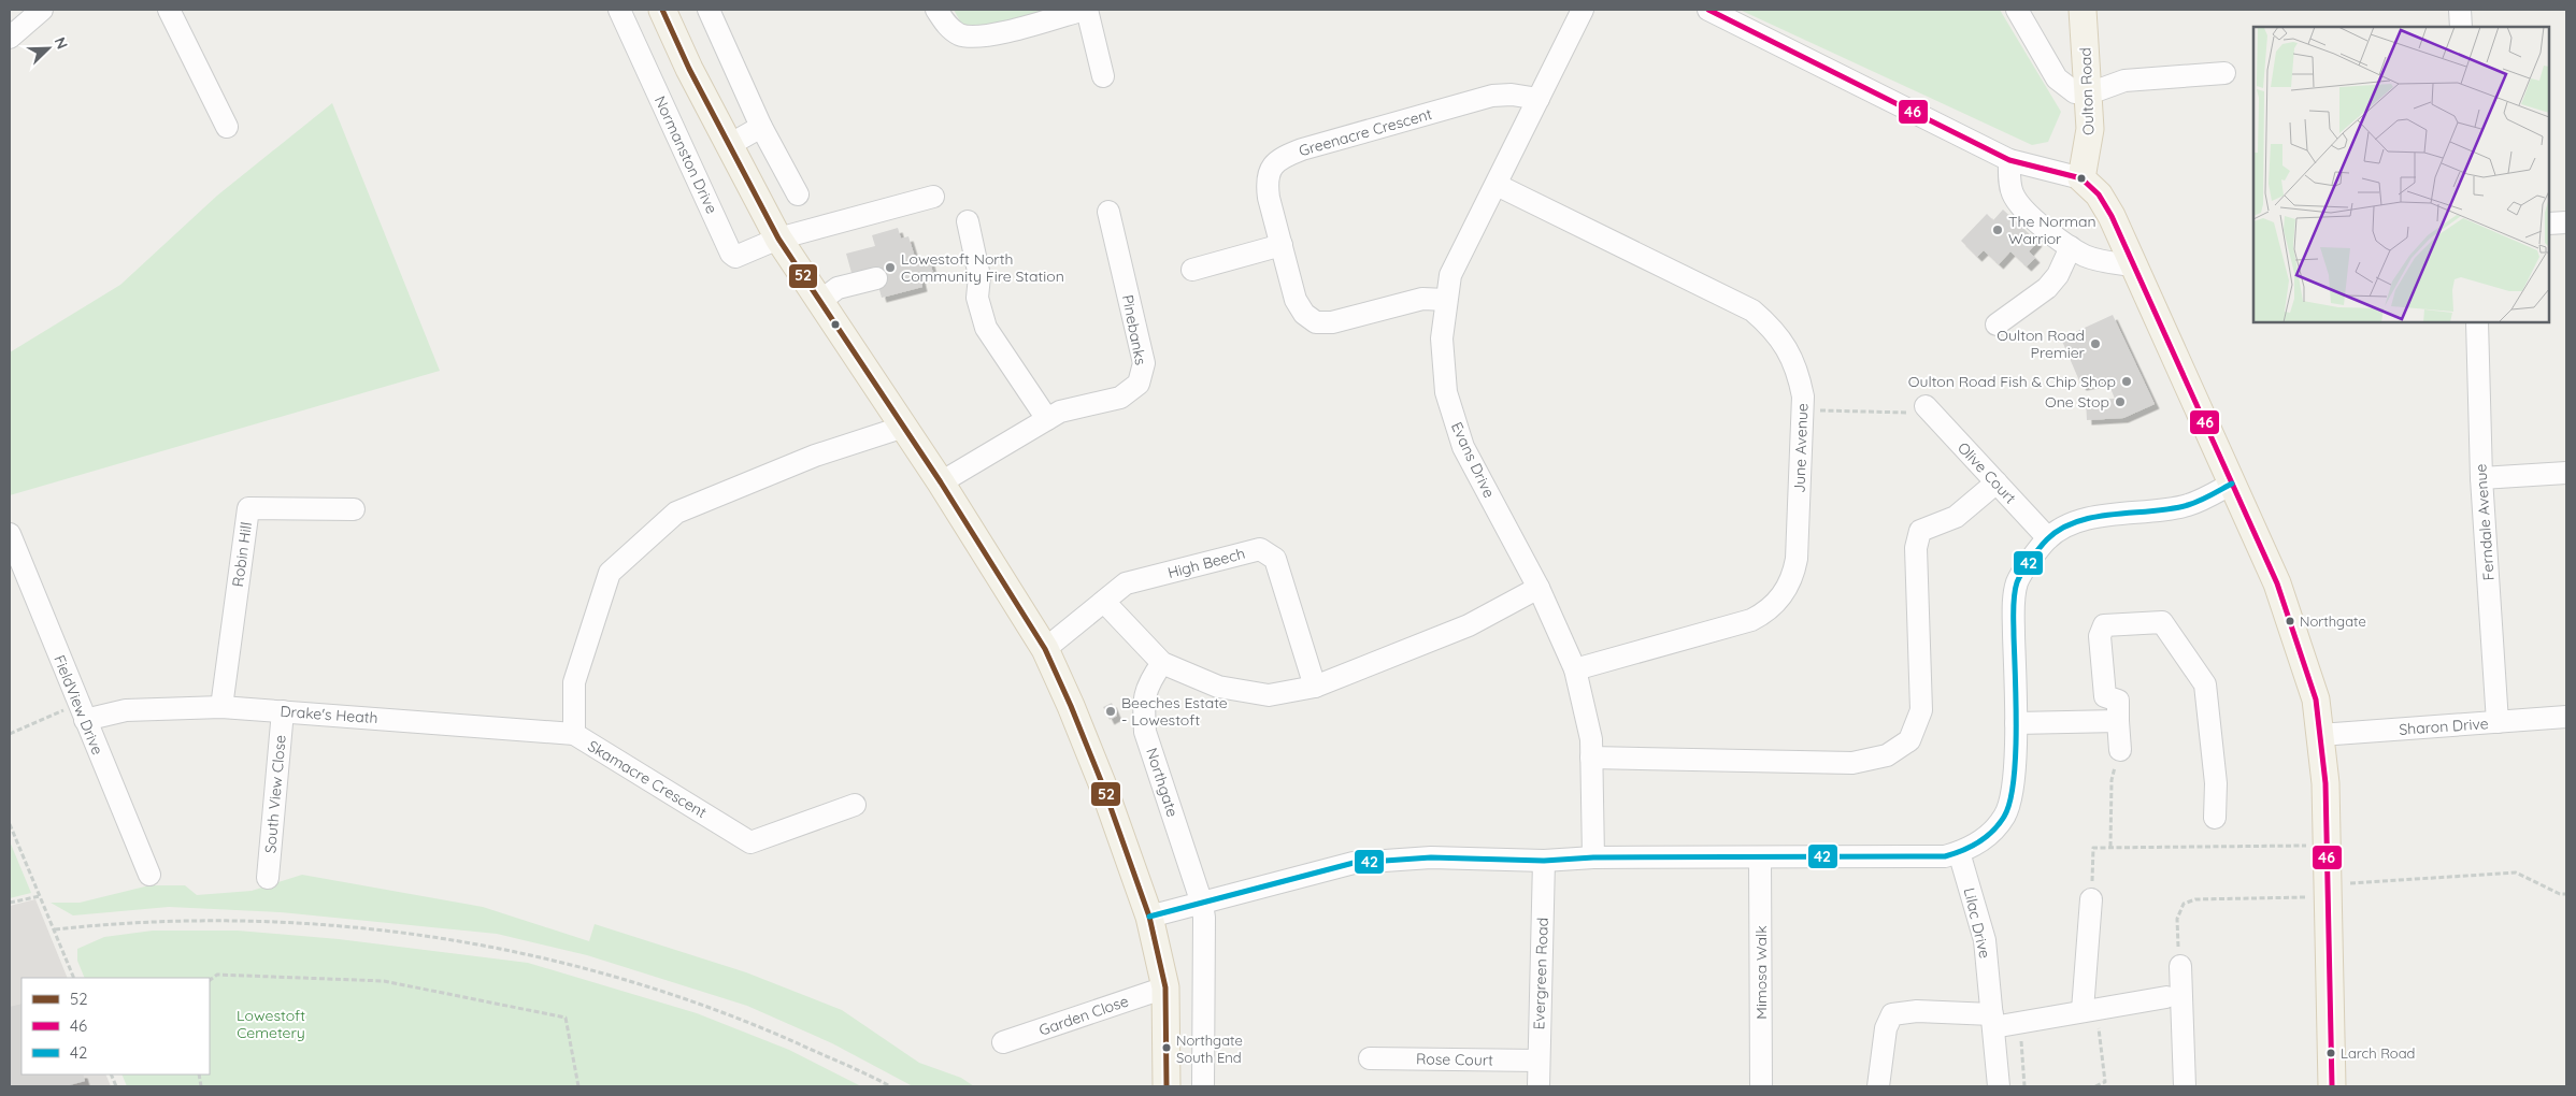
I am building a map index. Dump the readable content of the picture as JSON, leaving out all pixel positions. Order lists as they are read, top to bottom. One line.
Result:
{"streets":{"main road":["Oulton Road"],"street":["Greenacre Crescent","Normanston Drive","Pinebanks","June Avenue","Evans Drive","Olive Court","Ferndale Avenue","Robin Hill","High Beech","FieldView Drive","Drake's Heath","Sharon Drive","Skamacre Crescent","Northgate","South View Close","Lilac Drive","Mimosa Walk","Evergreen Road","Garden Close","Rose Court"]},"crossings":[["Greenacre Crescent","Evans Drive"],["June Avenue","Evans Drive"],["Ferndale Avenue","Sharon Drive"],["Robin Hill","Drake's Heath"],["FieldView Drive","Drake's Heath"],["Drake's Heath","Skamacre Crescent"],["Drake's Heath","South View Close"],["Evergreen Road","Rose Court"]],"parks":["Lowestoft Cemetery"],"places":["The Norman Warrior","Lowestoft North Community Fire Station","Oulton Road Premier","Oulton Road Fish & Chip Shop","One Stop","Northgate","Beeches Estate - Lowestoft","Northgate South End","Larch Road"],"lines":["transit line 52","transit line 46","transit line 42"],"legend":["52","46","42"],"north":"top right"}
